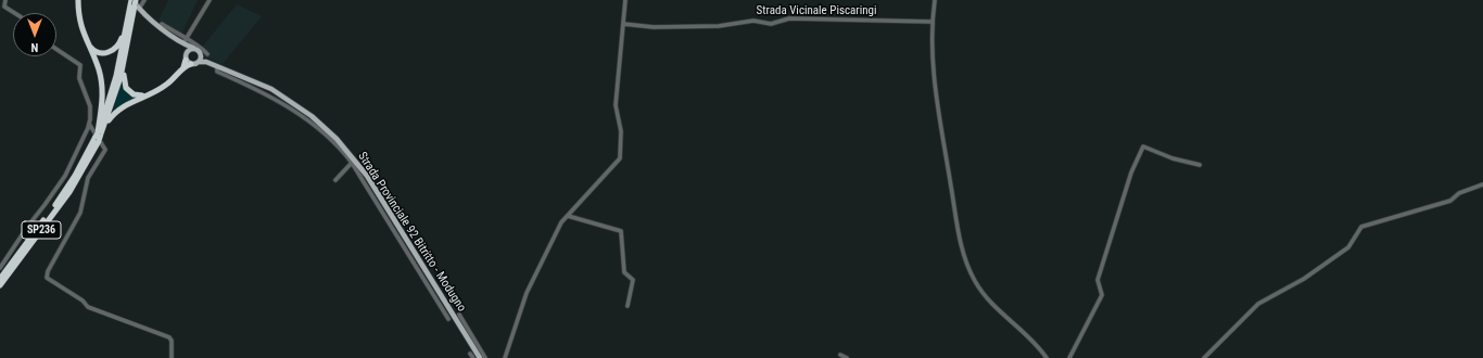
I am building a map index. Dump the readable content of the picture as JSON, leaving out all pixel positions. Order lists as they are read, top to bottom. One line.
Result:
{"streets":{"highway":["SP236"],"main road":["Strada Provinciale 92 Bitritto - Modugno"],"street":["Strada Vicinale Piscaringi"]},"north":"bottom"}
